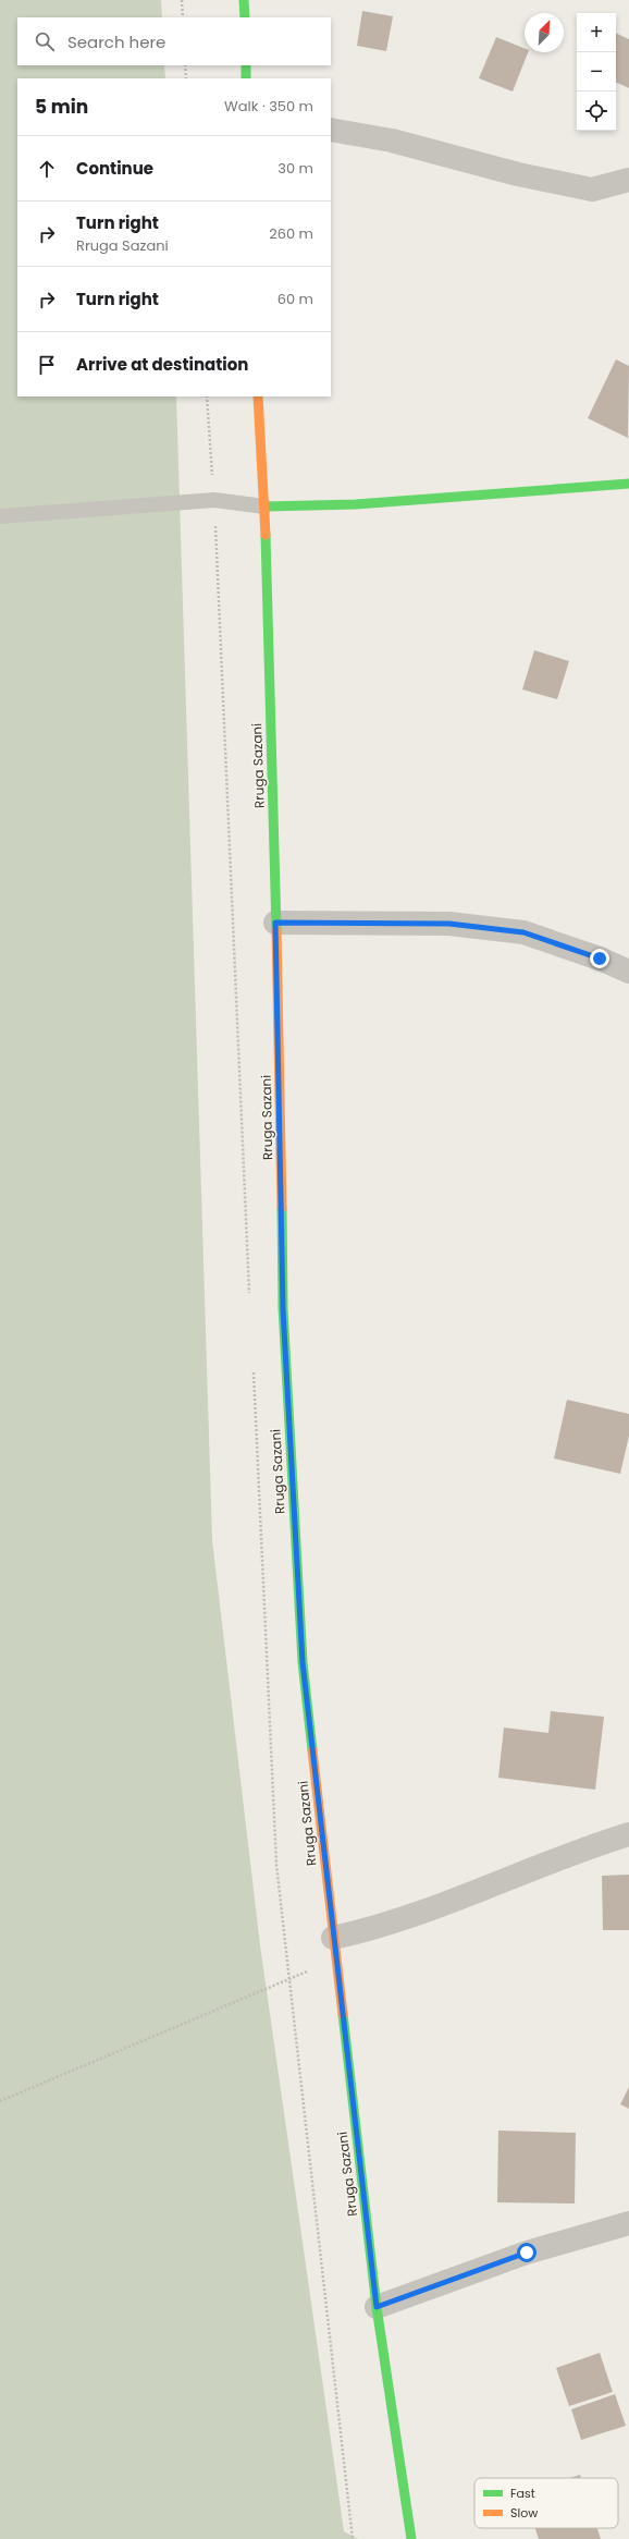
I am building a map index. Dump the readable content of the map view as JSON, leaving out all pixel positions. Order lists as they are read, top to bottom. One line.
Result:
{"streets":{"main road":["Rruga Sazani"]},"legend":["Fast","Slow"],"north":"top right","page":{"map_buttons":["+","−"],"search":"Search here","heading":["5 min","Walk · 350 m"],"list":[["Continue","30 m"],["Turn right","Rruga Sazani","260 m"],["Turn right","60 m"],"Arrive at destination"]}}
